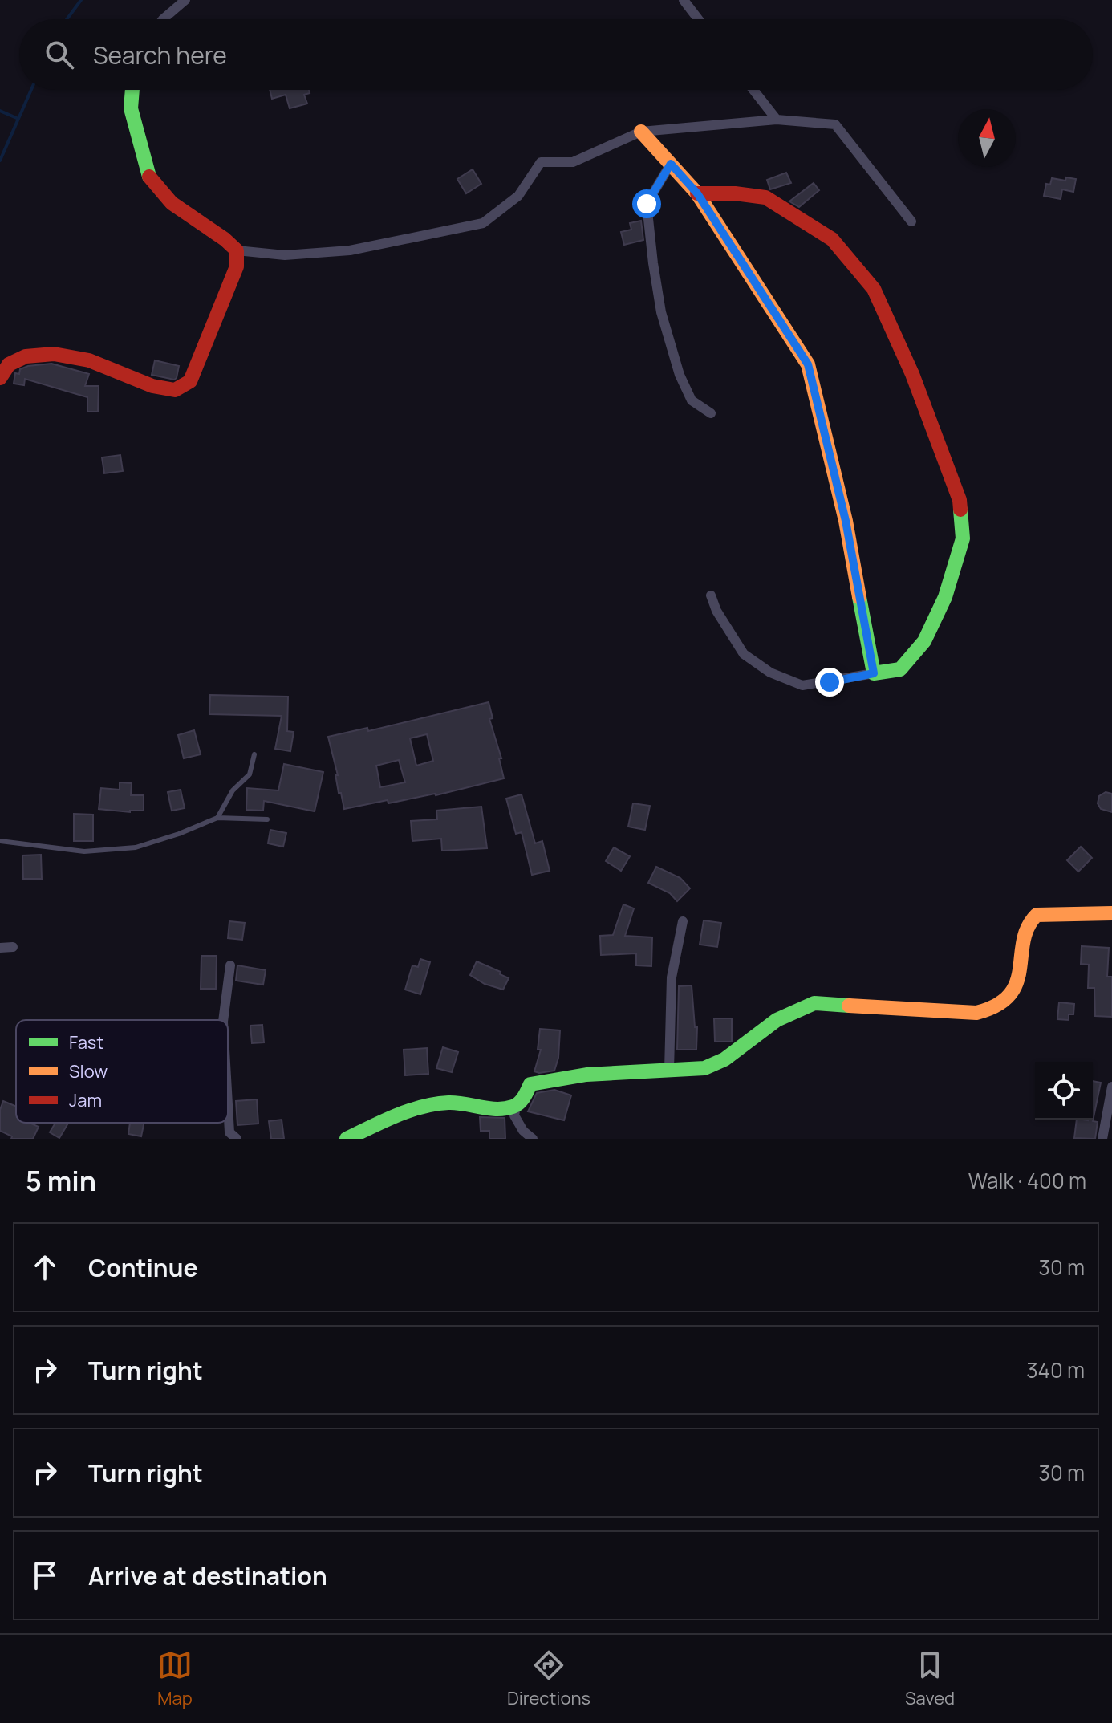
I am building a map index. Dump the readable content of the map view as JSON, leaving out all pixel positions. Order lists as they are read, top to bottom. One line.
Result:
{"legend":["Fast","Slow","Jam"],"north":"top","page":{"search":"Search here","heading":["5 min","Walk · 400 m"],"list":[["Continue","30 m"],["Turn right","340 m"],["Turn right","30 m"],"Arrive at destination"],"nav":["Map","Directions","Saved"]}}
